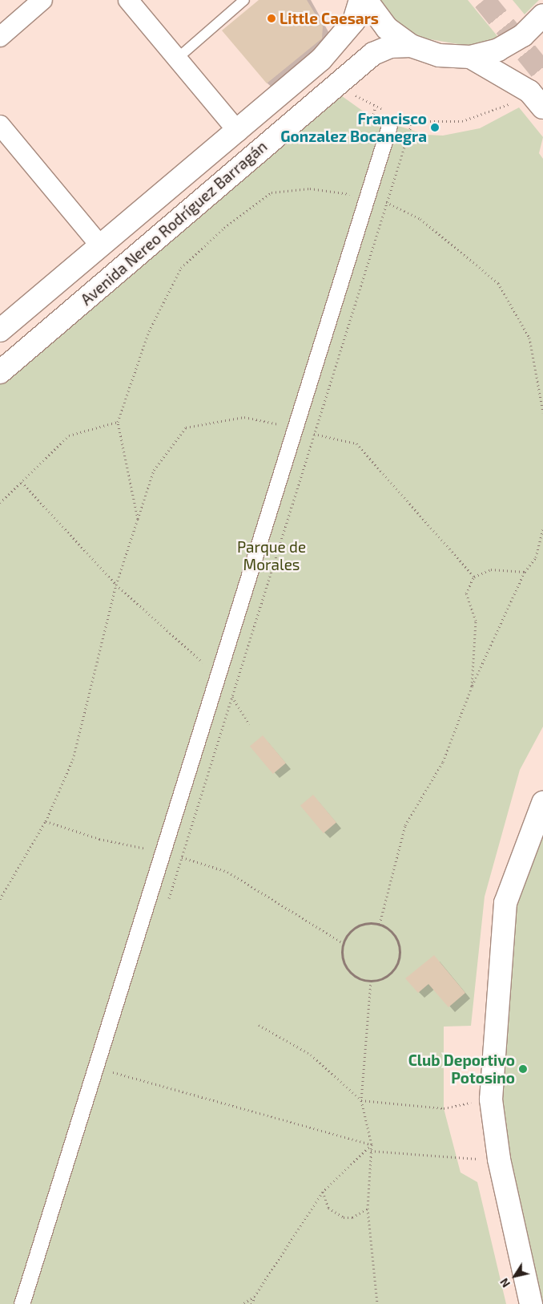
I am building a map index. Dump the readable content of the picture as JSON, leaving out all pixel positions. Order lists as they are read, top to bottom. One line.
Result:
{"streets":{"street":["Avenida Nereo Rodríguez Barragán"]},"parks":["Parque de Morales"],"places":["Little Caesars","Francisco Gonzalez Bocanegra","Club Deportivo Potosino"],"north":"bottom left"}
